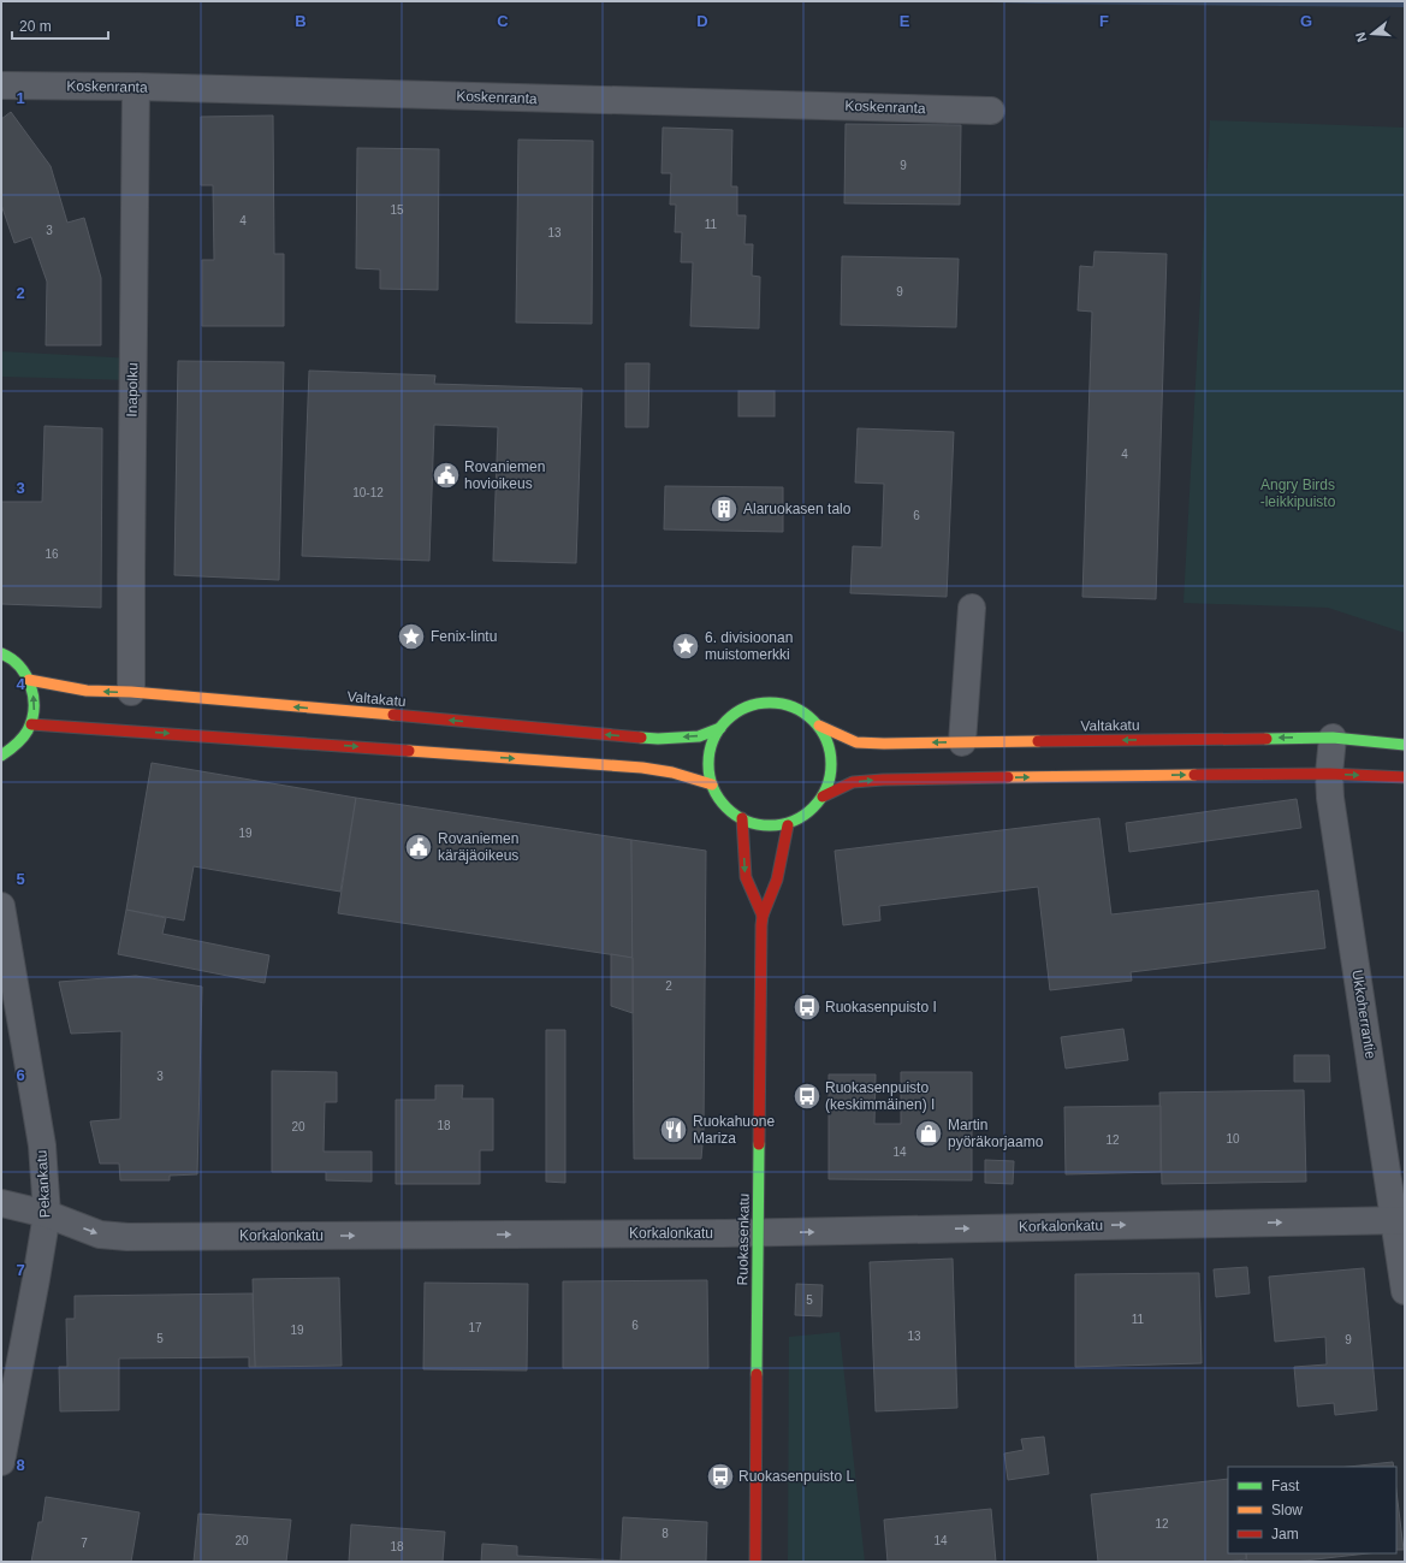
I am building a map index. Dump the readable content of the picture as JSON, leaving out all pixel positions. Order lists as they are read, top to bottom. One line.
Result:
{"streets":{"street":["Koskenranta","Inapolku","Valtakatu","Ukkoherrantie","Pekankatu","Korkalonkatu","Ruokasenkatu"]},"crossings":[["Koskenranta","Inapolku"],["Inapolku","Valtakatu"],["Valtakatu","Ukkoherrantie"],["Valtakatu","Ruokasenkatu"],["Ukkoherrantie","Korkalonkatu"],["Pekankatu","Korkalonkatu"],["Korkalonkatu","Ruokasenkatu"]],"one_way":["Korkalonkatu"],"parks":["Angry Birds -leikkipuisto"],"places":{"public building":["Rovaniemen hovioikeus","Rovaniemen käräjäoikeus"],"building":["Alaruokasen talo"],"place":["Fenix-lintu","6. divisioonan muistomerkki"],"bus stop":["Ruokasenpuisto I","Ruokasenpuisto (keskimmäinen) I","Ruokasenpuisto L"],"restaurant":["Ruokahuone Mariza"],"shop":["Martin pyöräkorjaamo"]},"house_numbers":["9","15","4","11","3","13","9","4","10-12","6","16","19","2","3","18","20","10","12","14","5","11","6","17","19","13","5","9","12","8","20","14","7","18"],"legend":["Fast","Slow","Jam"],"scale_bar":"20 m","north":"left","grid":{"columns":["B","C","D","E","F","G"],"rows":["1","2","3","4","5","6","7","8"]}}
